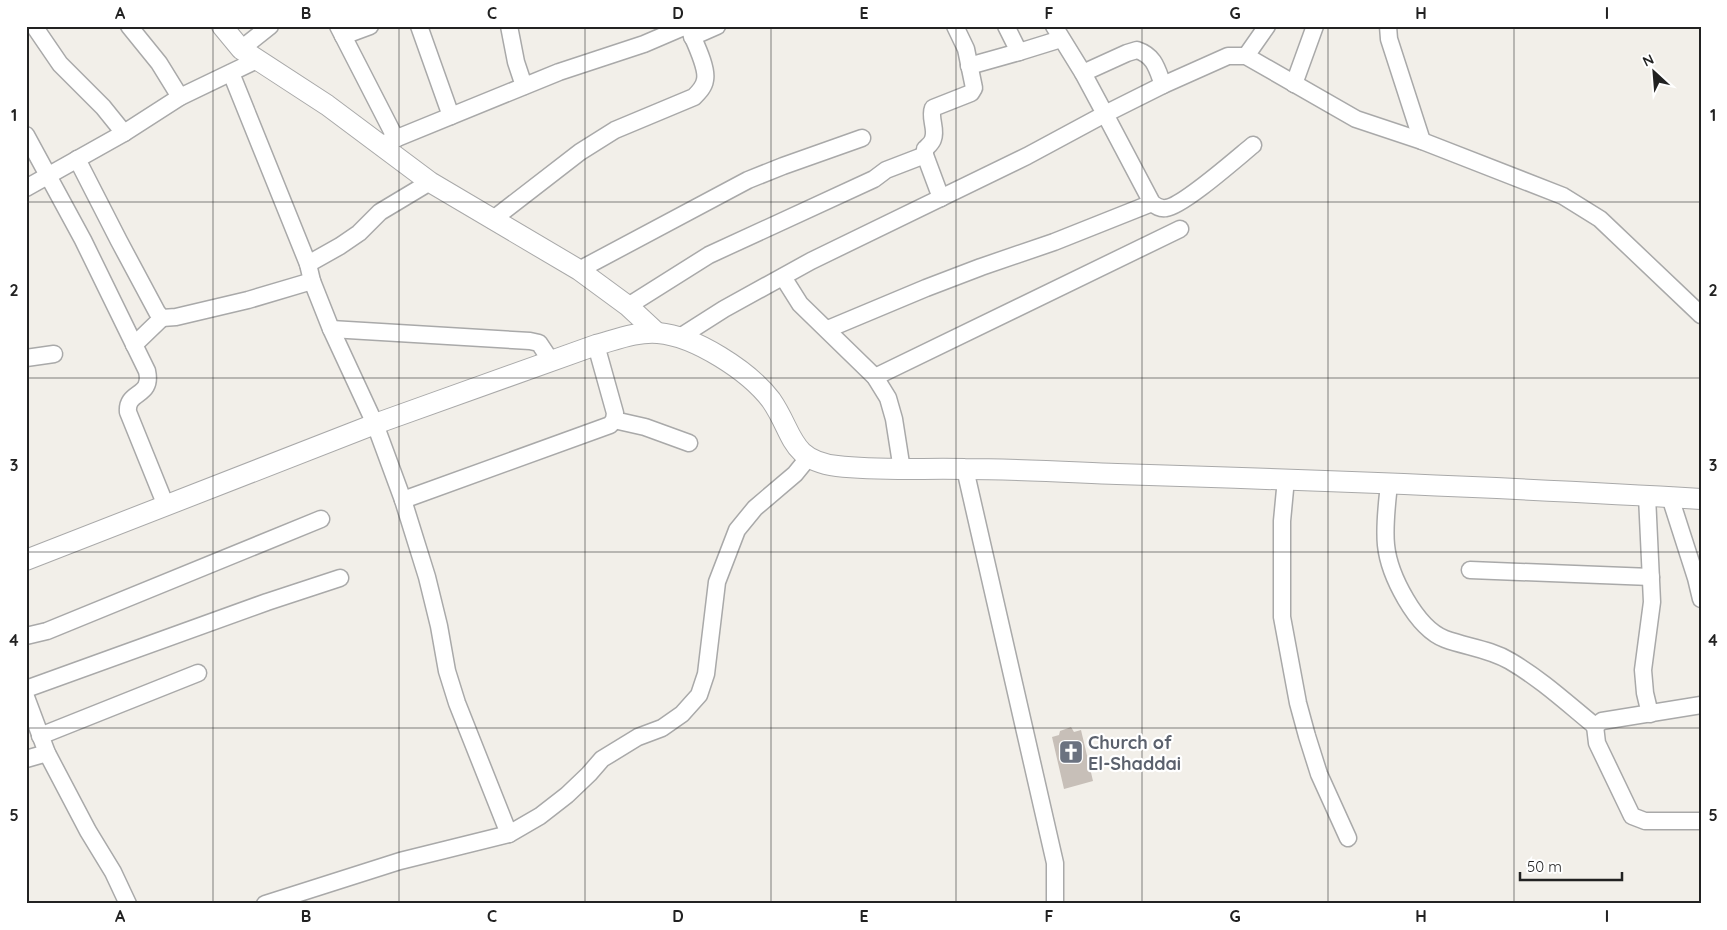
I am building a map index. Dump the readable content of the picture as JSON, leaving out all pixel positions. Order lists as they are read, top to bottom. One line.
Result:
{"places":{"church":["Church of El-Shaddai"]},"scale_bar":"50 m","north":"top left","grid":{"columns":["A","B","C","D","E","F","G","H","I"],"rows":["1","2","3","4","5"]}}
